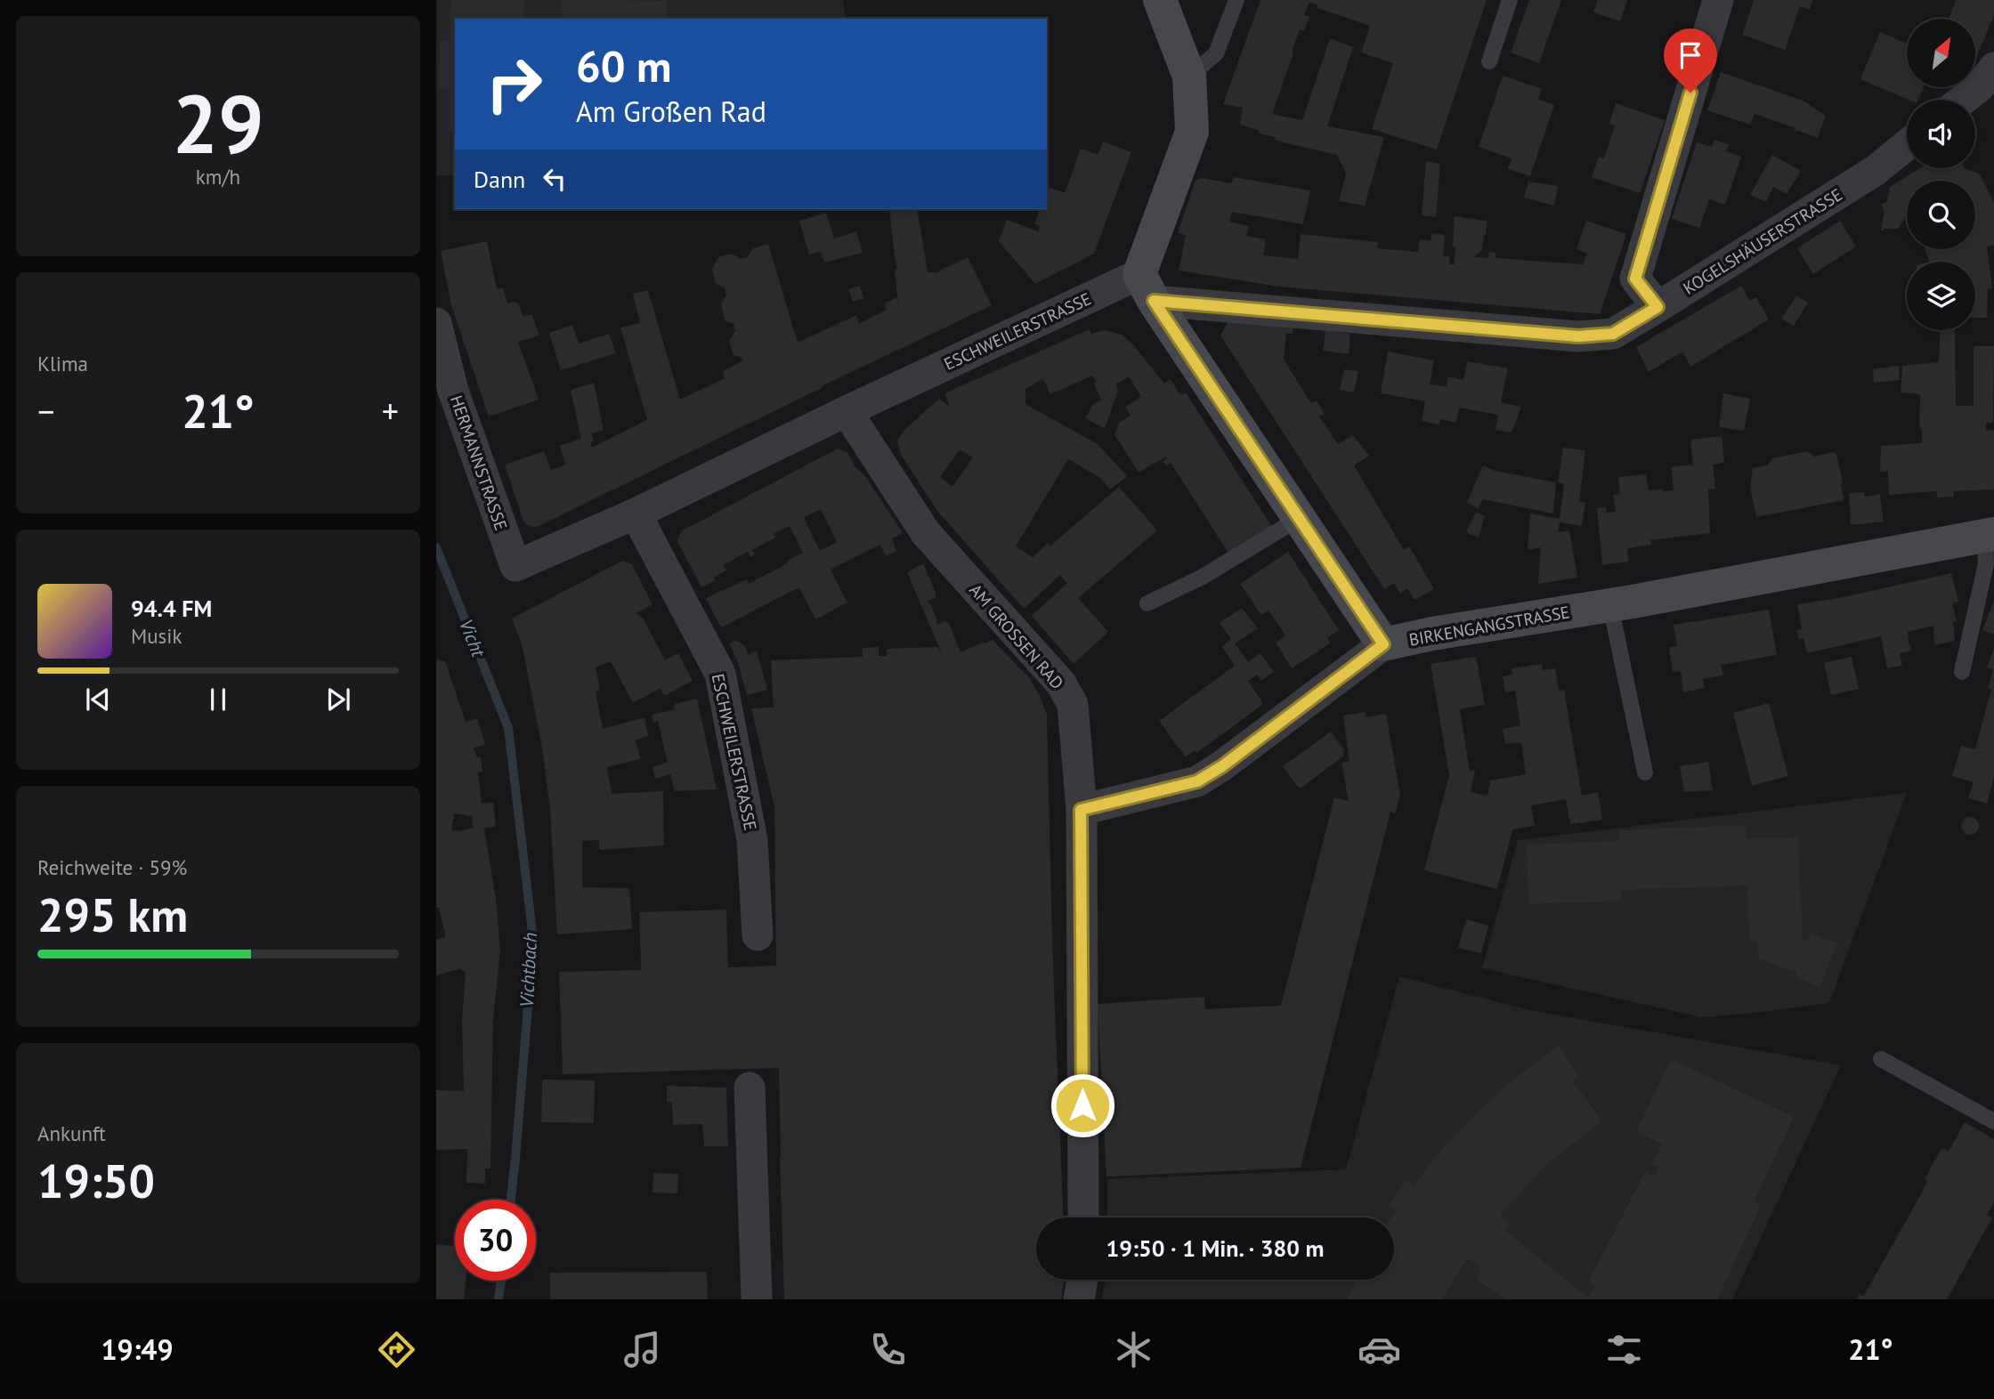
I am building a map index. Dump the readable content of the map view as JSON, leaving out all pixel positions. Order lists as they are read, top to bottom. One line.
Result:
{"streets":{"street":["KOGELSHÄUSERSTRASSE","ESCHWEILERSTRASSE","HERMANNSTRASSE","BIRKENGANGSTRASSE","AM GROSSEN RAD"]},"crossings":[["KOGELSHÄUSERSTRASSE","ESCHWEILERSTRASSE"],["ESCHWEILERSTRASSE","HERMANNSTRASSE"],["ESCHWEILERSTRASSE","AM GROSSEN RAD"]],"water":["Vicht","Vichtbach"],"north":"top right","page":{"tile":[["29","km/h"],"Klima",["Reichweite · 59%","295 km"],["Ankunft","19:50"]],"turn":["60 m","Am Großen Rad"],"then":"Dann","heat":["−","21°","+"],"song":["94.4 FM","Musik"],"limit":"30","trip":"19:50 · 1 Min. · 380 m","tabs":["19:49","21°"]}}
